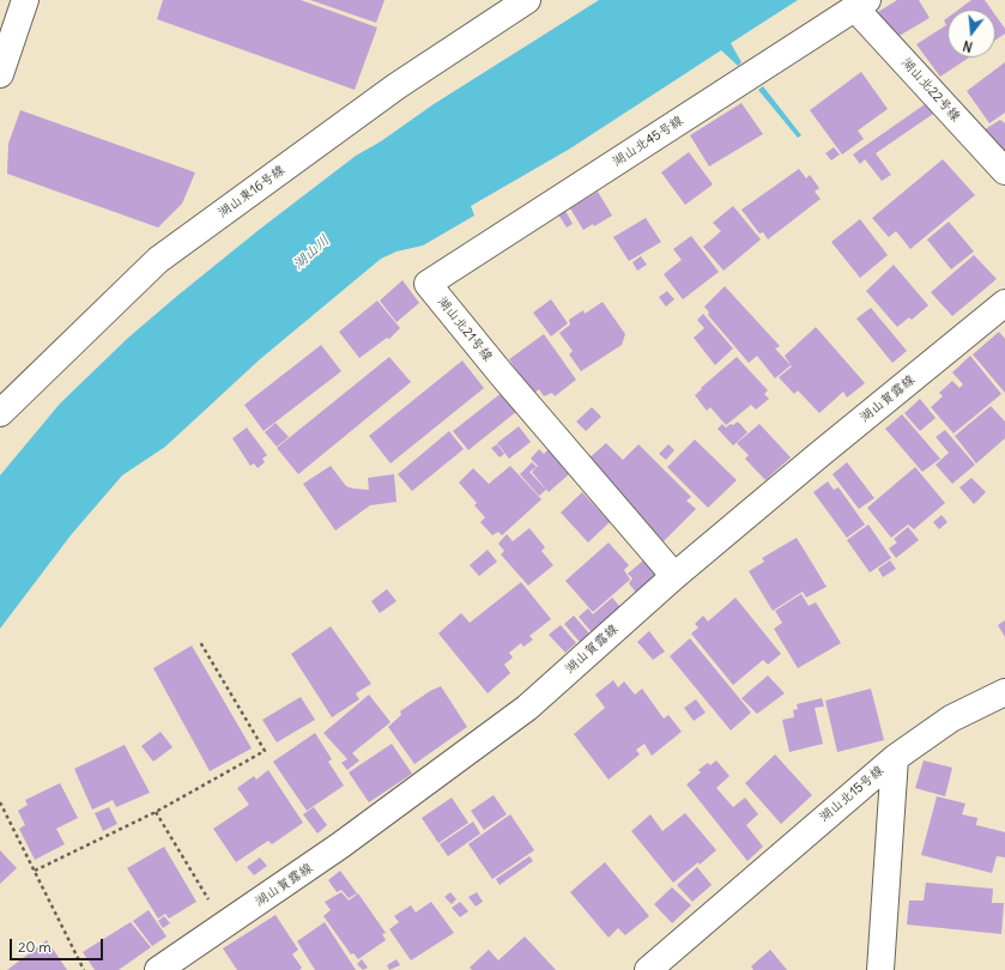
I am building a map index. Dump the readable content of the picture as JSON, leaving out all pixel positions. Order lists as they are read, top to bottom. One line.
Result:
{"streets":{"street":["湖山北22号線","湖山北45号線","湖山東16号線","湖山北21号線","湖山賀露線","湖山北15号線"]},"crossings":[["湖山北22号線","湖山北45号線"],["湖山北45号線","湖山北21号線"],["湖山北21号線","湖山賀露線"]],"water":["湖山川"],"scale_bar":"20 m","north":"bottom"}
